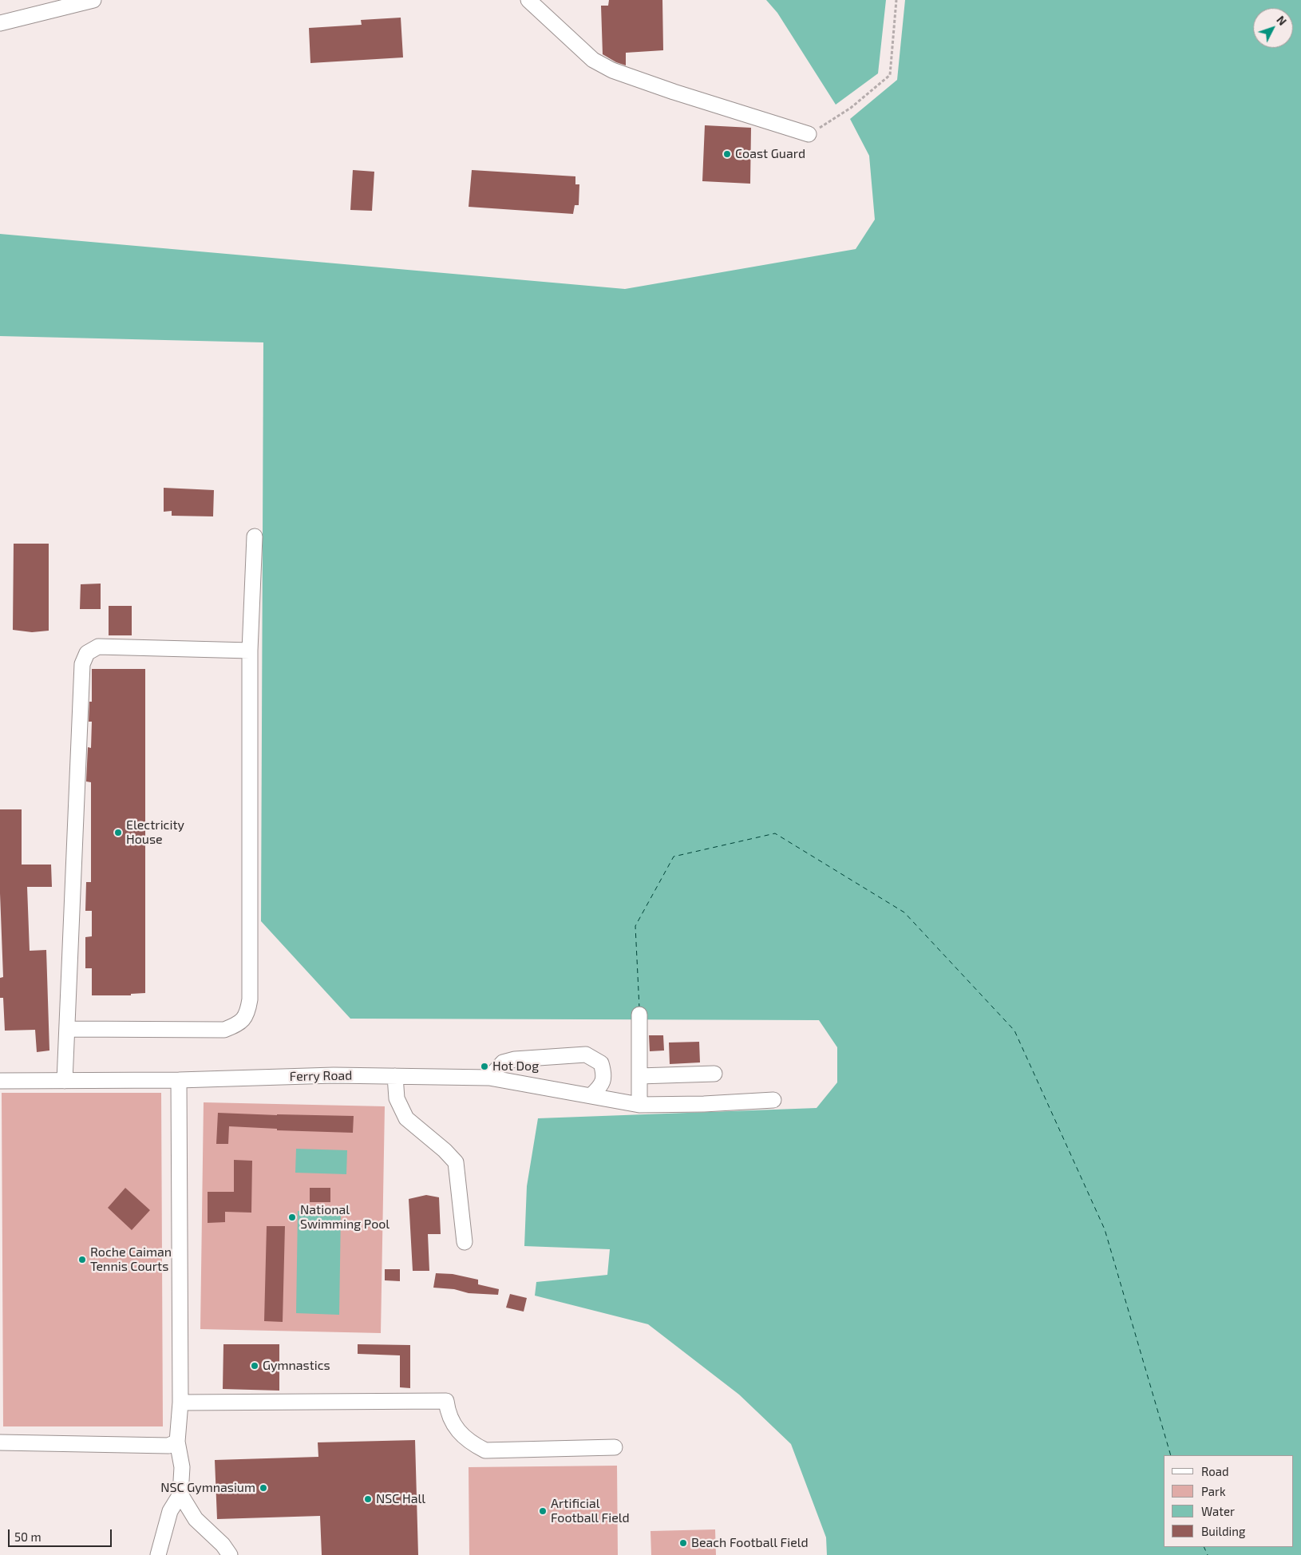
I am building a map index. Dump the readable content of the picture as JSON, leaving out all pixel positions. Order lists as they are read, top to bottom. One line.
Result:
{"streets":{"street":["Ferry Road"]},"places":["Coast Guard","Electricity House","Hot Dog","National Swimming Pool","Roche Caiman Tennis Courts","Gymnastics","NSC Gymnasium","NSC Hall","Artificial Football Field","Beach Football Field"],"legend":["Road","Park","Water","Building"],"scale_bar":"50 m","north":"top right"}
